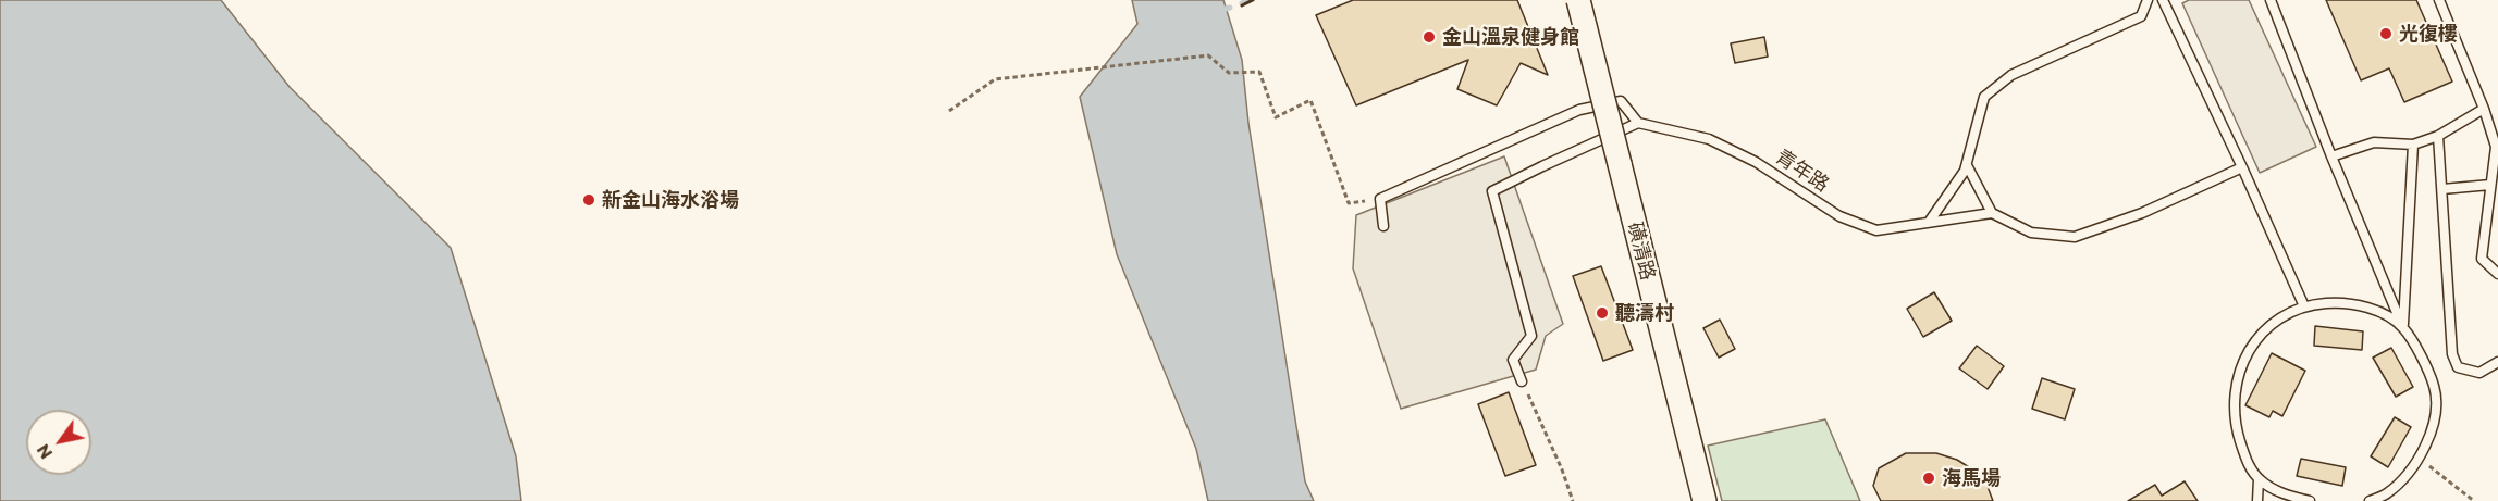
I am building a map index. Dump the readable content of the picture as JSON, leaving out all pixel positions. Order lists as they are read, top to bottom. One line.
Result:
{"streets":{"street":["磺清路"],"lane":["青年路"]},"places":["光復樓","金山溫泉健身館","新金山海水浴場","聽濤村","海馬場"],"north":"bottom left"}
